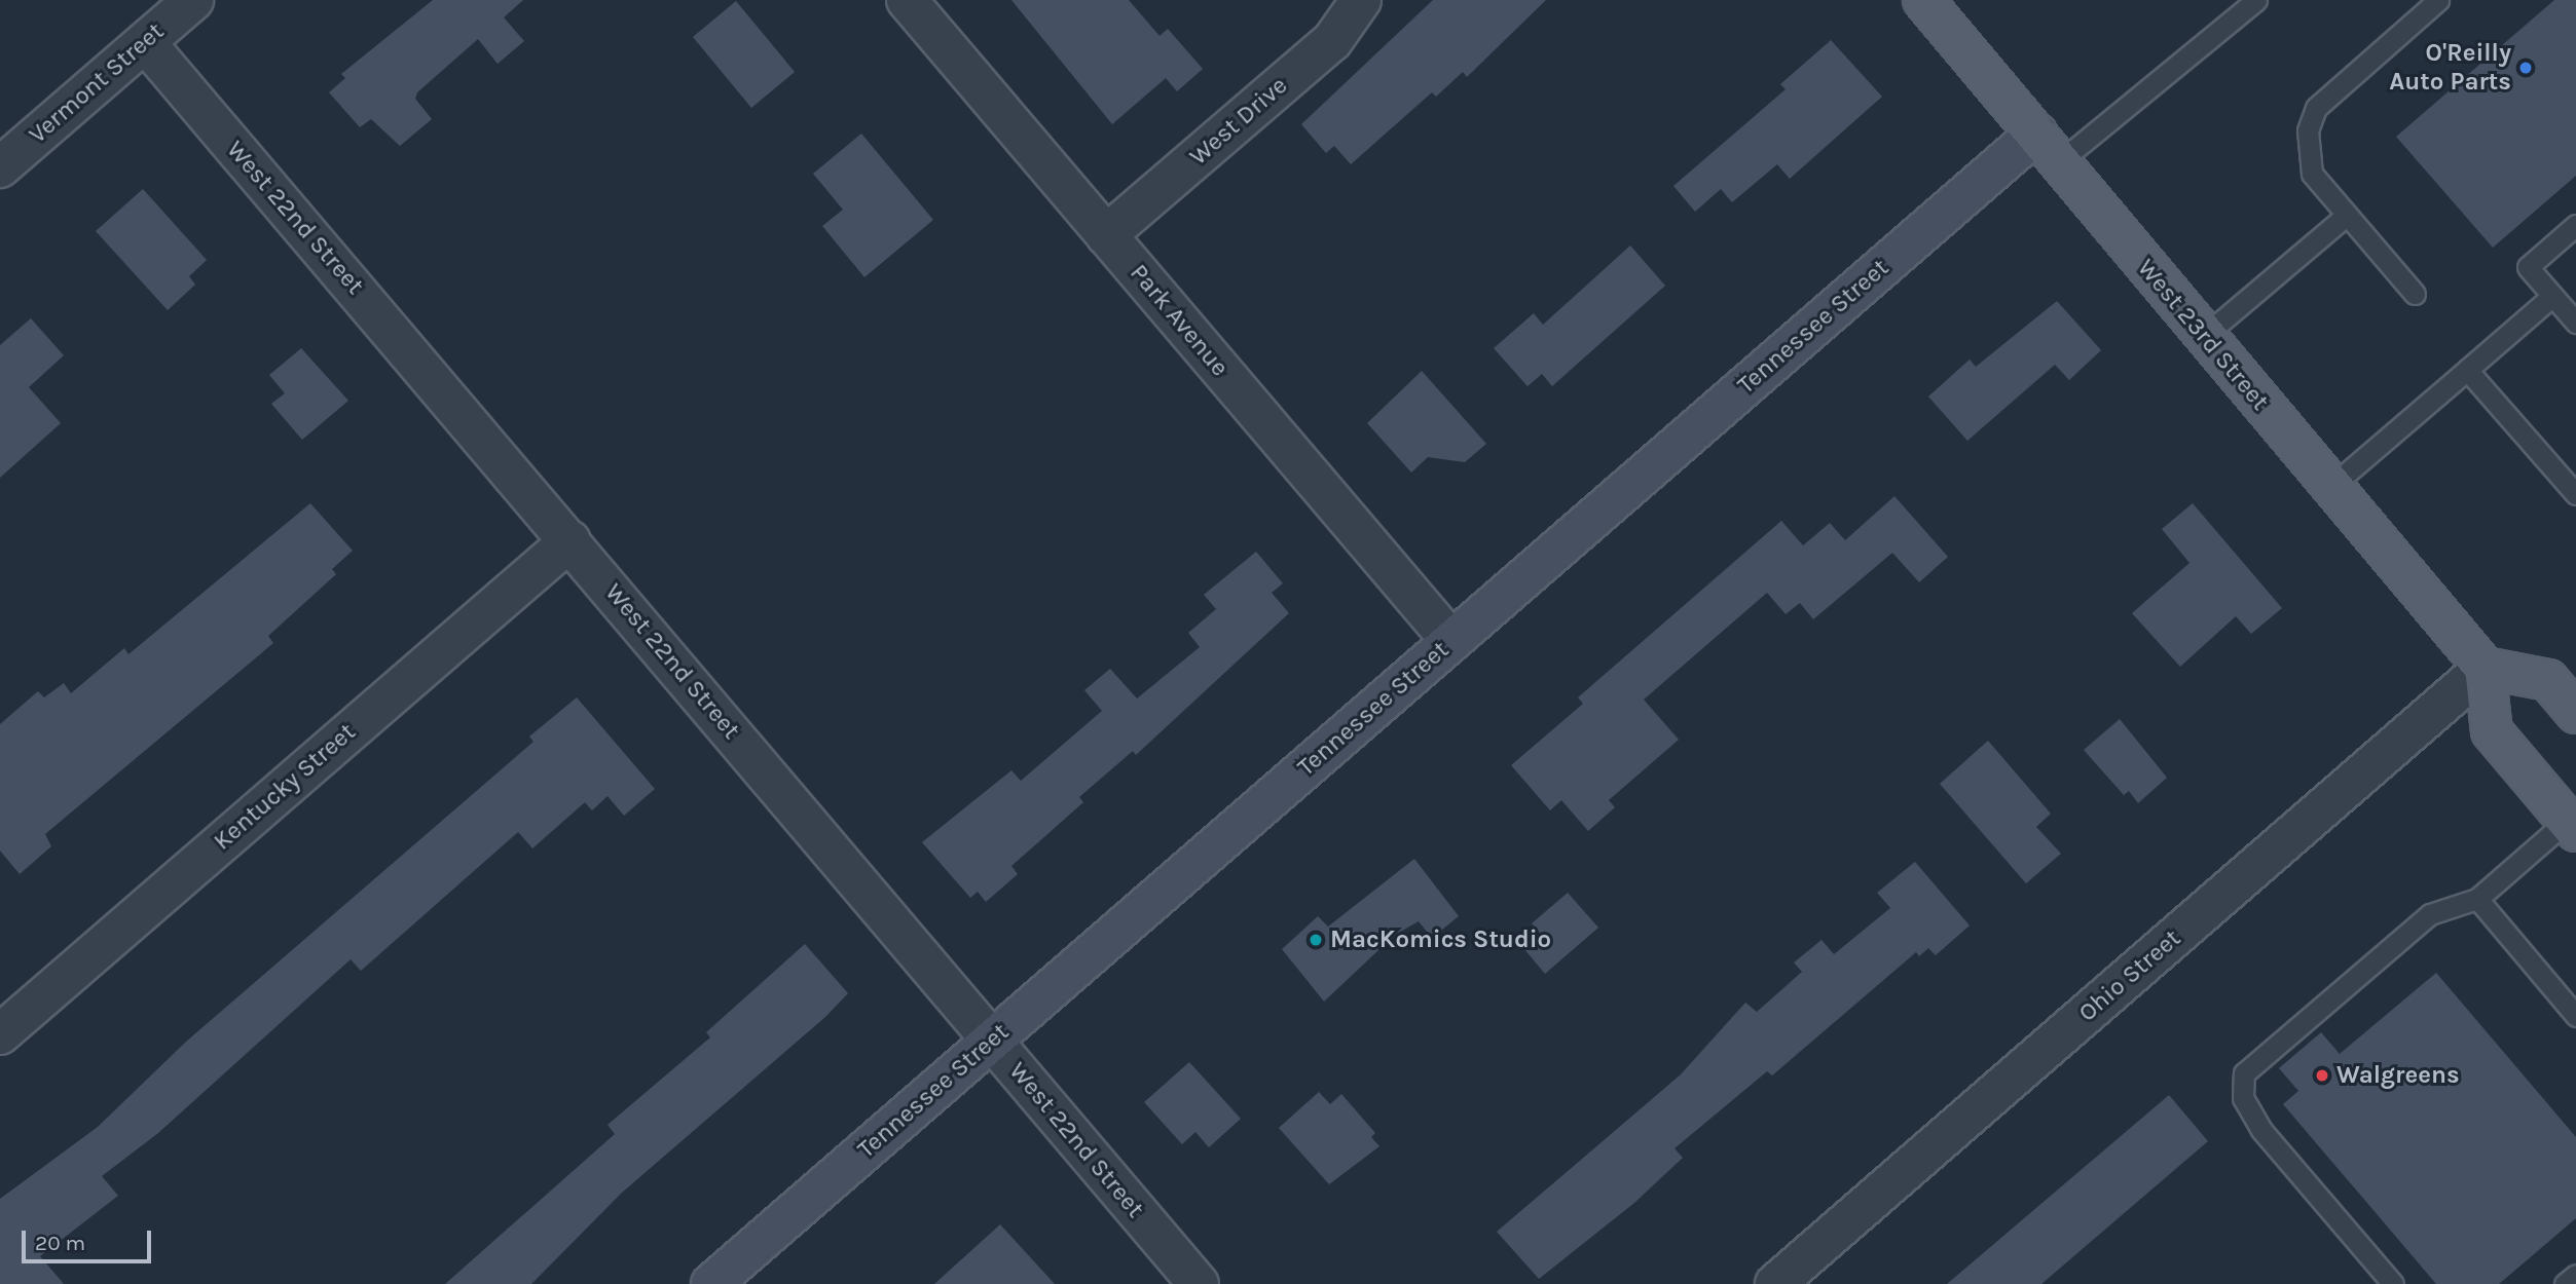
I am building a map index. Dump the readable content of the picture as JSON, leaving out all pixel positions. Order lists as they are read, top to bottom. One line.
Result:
{"streets":{"main road":["West 23rd Street"],"street":["Vermont Street","West Drive","West 22nd Street","Park Avenue","Tennessee Street","Kentucky Street","Ohio Street"]},"crossings":[["Vermont Street","West 22nd Street"],["West Drive","Park Avenue"],["West 22nd Street","Tennessee Street"],["West 22nd Street","Kentucky Street"],["Park Avenue","Tennessee Street"],["Tennessee Street","West 23rd Street"],["West 23rd Street","Ohio Street"]],"places":["O'Reilly Auto Parts","MacKomics Studio","Walgreens"],"scale_bar":"20 m"}
